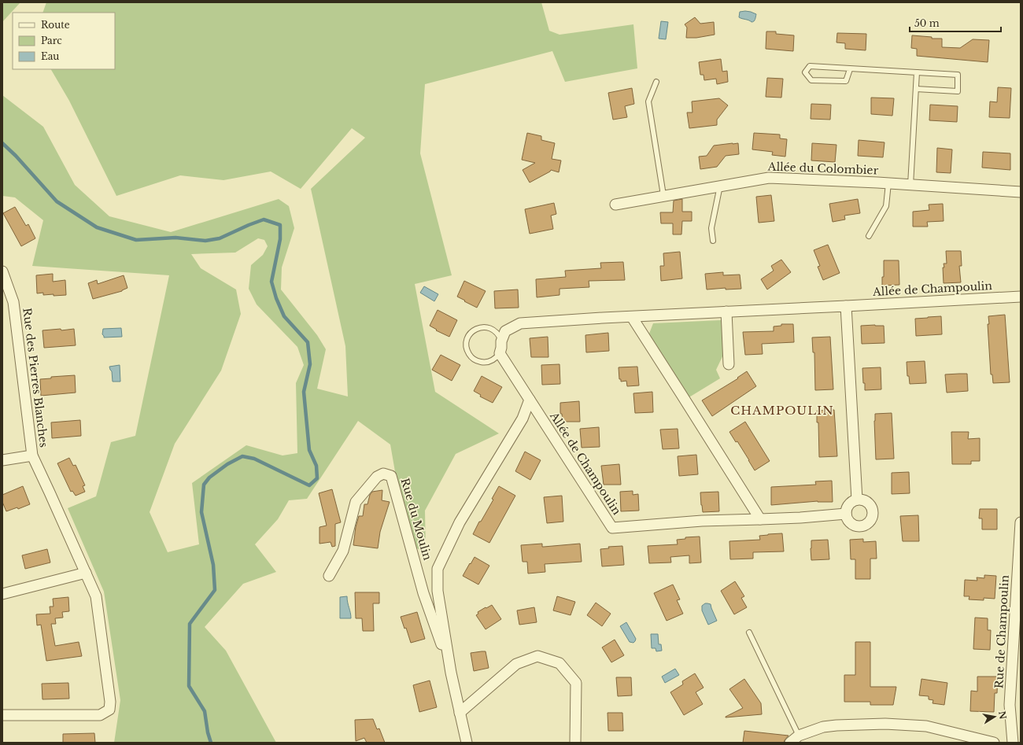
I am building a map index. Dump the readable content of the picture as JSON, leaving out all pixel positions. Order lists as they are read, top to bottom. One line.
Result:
{"streets":{"street":["Allée du Colombier","Allée de Champoulin","Rue des Pierres Blanches","Rue du Moulin","Rue de Champoulin"]},"crossings":[["Allée de Champoulin","Rue du Moulin"]],"districts":["CHAMPOULIN"],"legend":["Route","Parc","Eau"],"scale_bar":"50 m","north":"right"}
